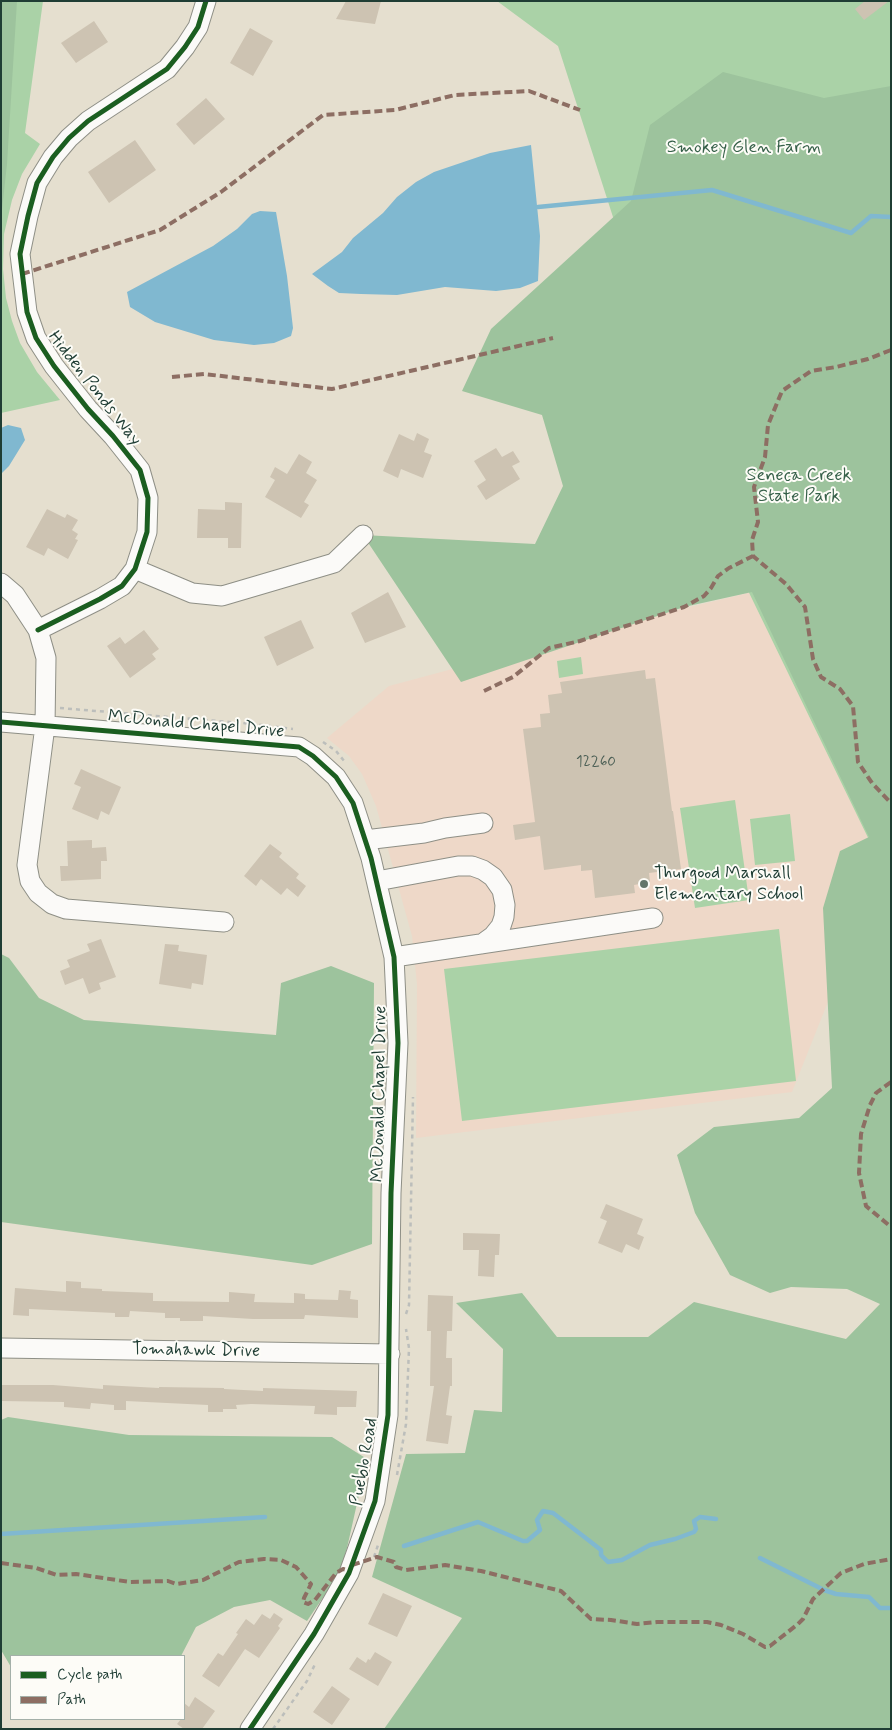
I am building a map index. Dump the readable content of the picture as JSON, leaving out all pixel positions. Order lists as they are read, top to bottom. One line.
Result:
{"streets":{"street":["Hidden Ponds Way","McDonald Chapel Drive","Tomahawk Drive","Pueblo Road"]},"crossings":[["McDonald Chapel Drive","Pueblo Road"],["Tomahawk Drive","Pueblo Road"]],"parks":["Smokey Glen Farm","Seneca Creek State Park"],"places":["Thurgood Marshall Elementary School"],"house_numbers":["12260"],"legend":["Cycle path","Path"]}
